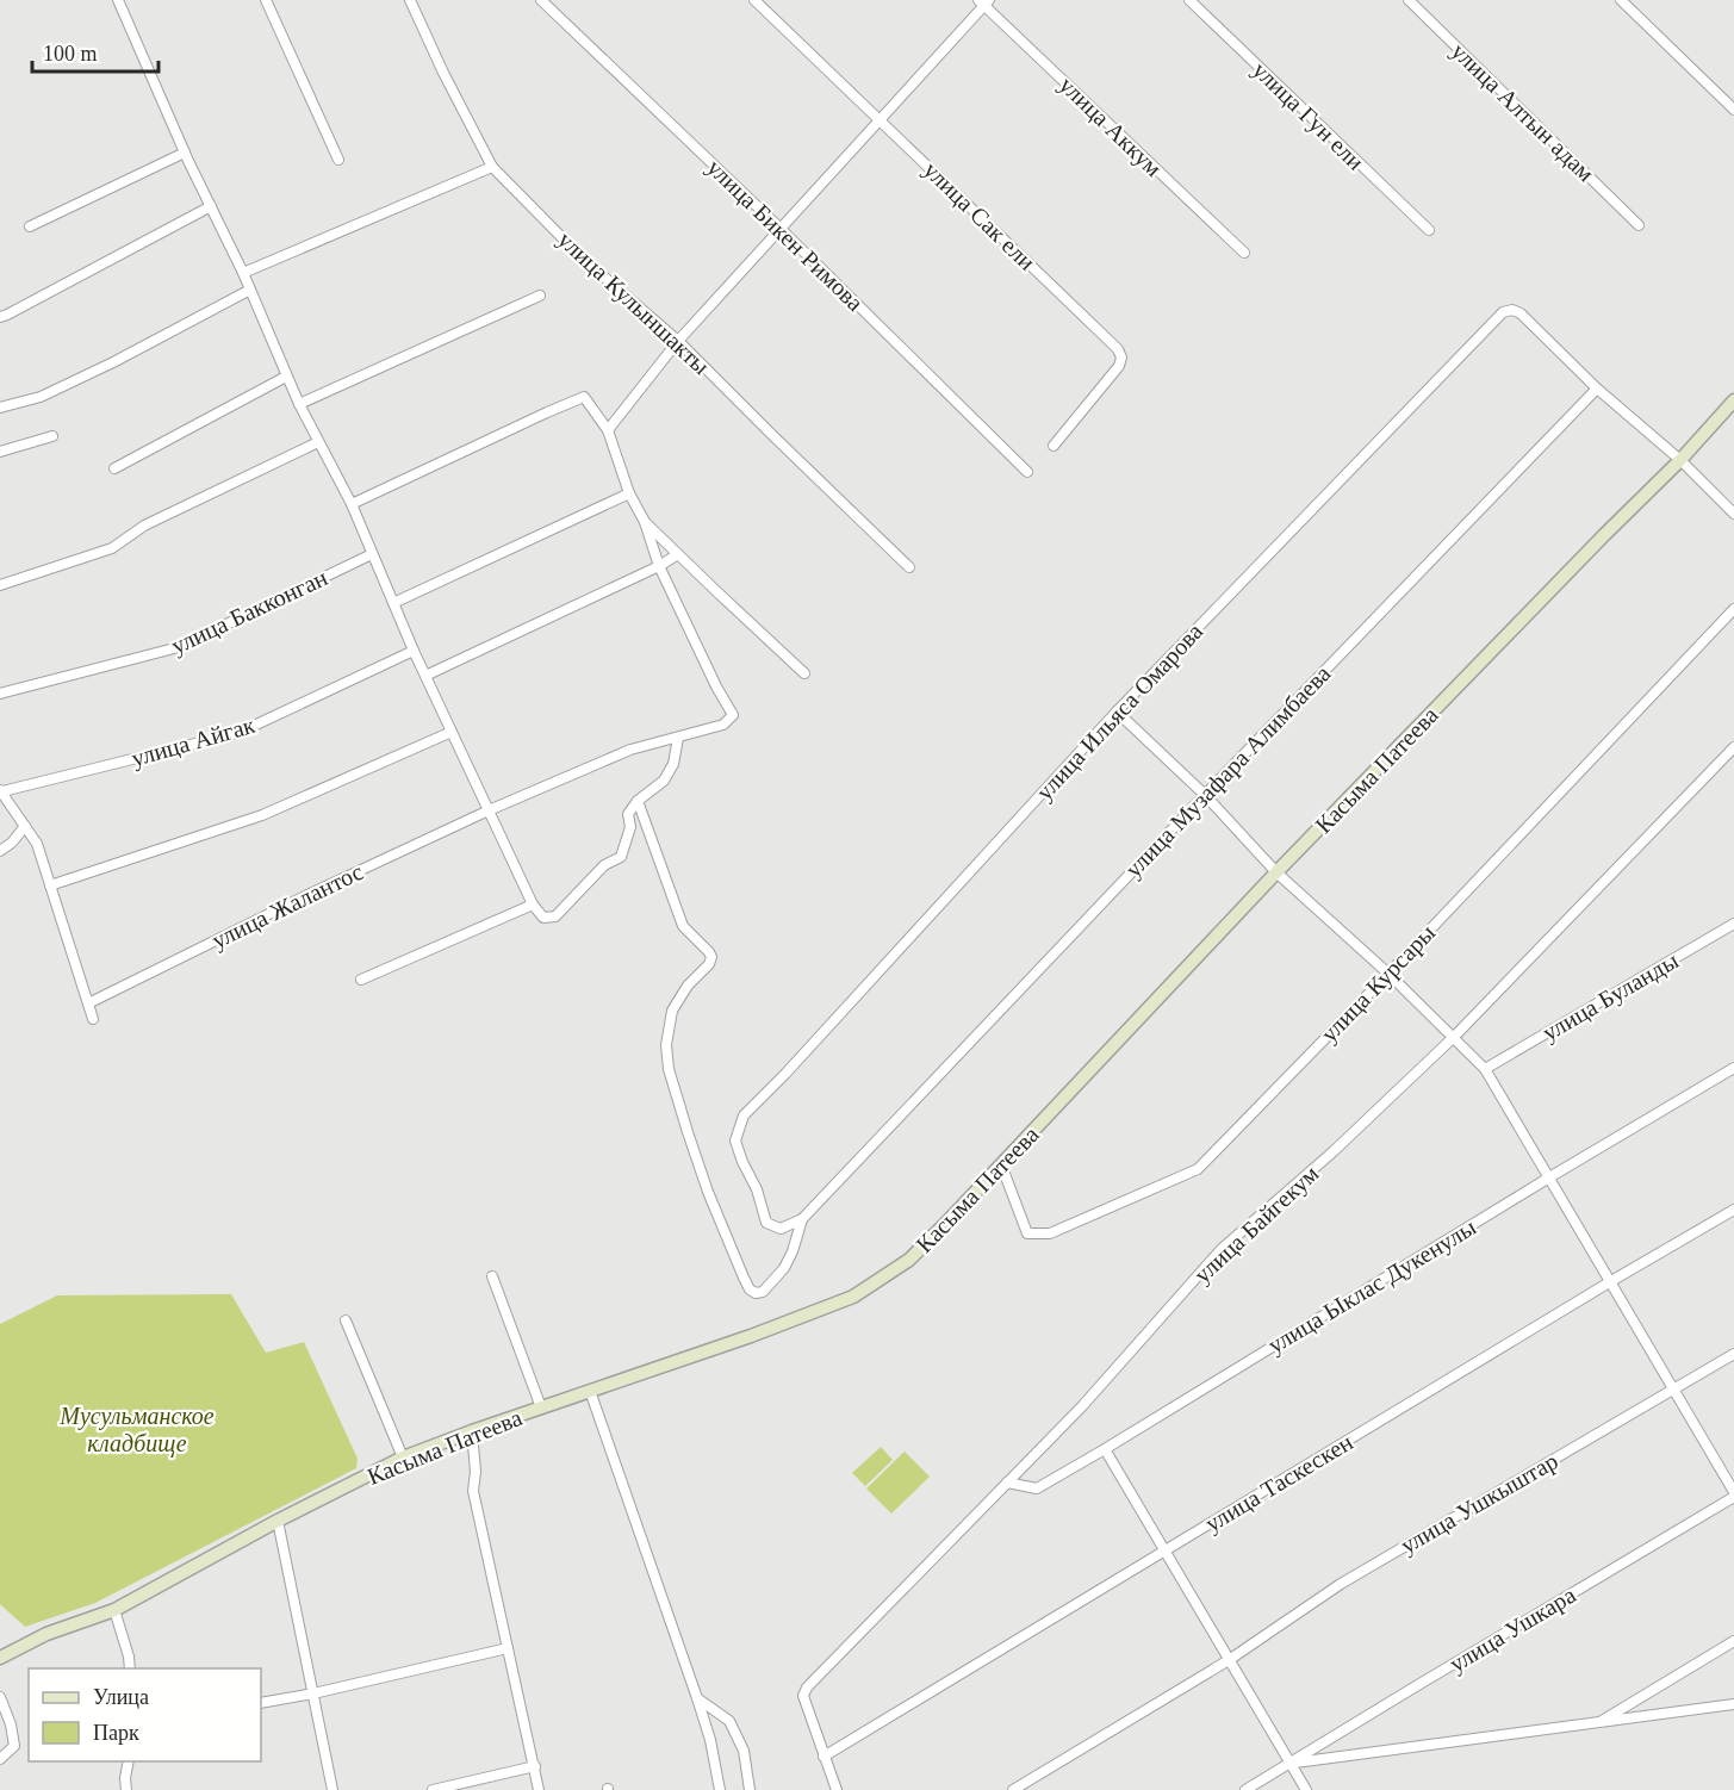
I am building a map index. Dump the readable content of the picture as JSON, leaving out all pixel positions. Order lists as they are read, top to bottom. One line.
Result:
{"streets":{"main road":["Касыма Патеева"],"street":["улица Алтын адам","улица Гун ели","улица Аккум","улица Сак ели","улица Бикен Римова","улица Кулыншакты","улица Бакконган","улица Ильяса Омарова","улица Айгак","улица Музафара Алимбаева","улица Жалантос","улица Курсары","улица Буланды","улица Байгекум","улица Ыклас Дукенулы","улица Таскескен","улица Ушкыштар","улица Ушкара"]},"crossings":[["улица Ильяса Омарова","улица Музафара Алимбаева"],["Касыма Патеева","улица Курсары"],["улица Байгекум","улица Ыклас Дукенулы"],["улица Байгекум","улица Таскескен"]],"parks":["Мусульманское кладбище"],"legend":["Улица","Парк"],"scale_bar":"100 m"}
